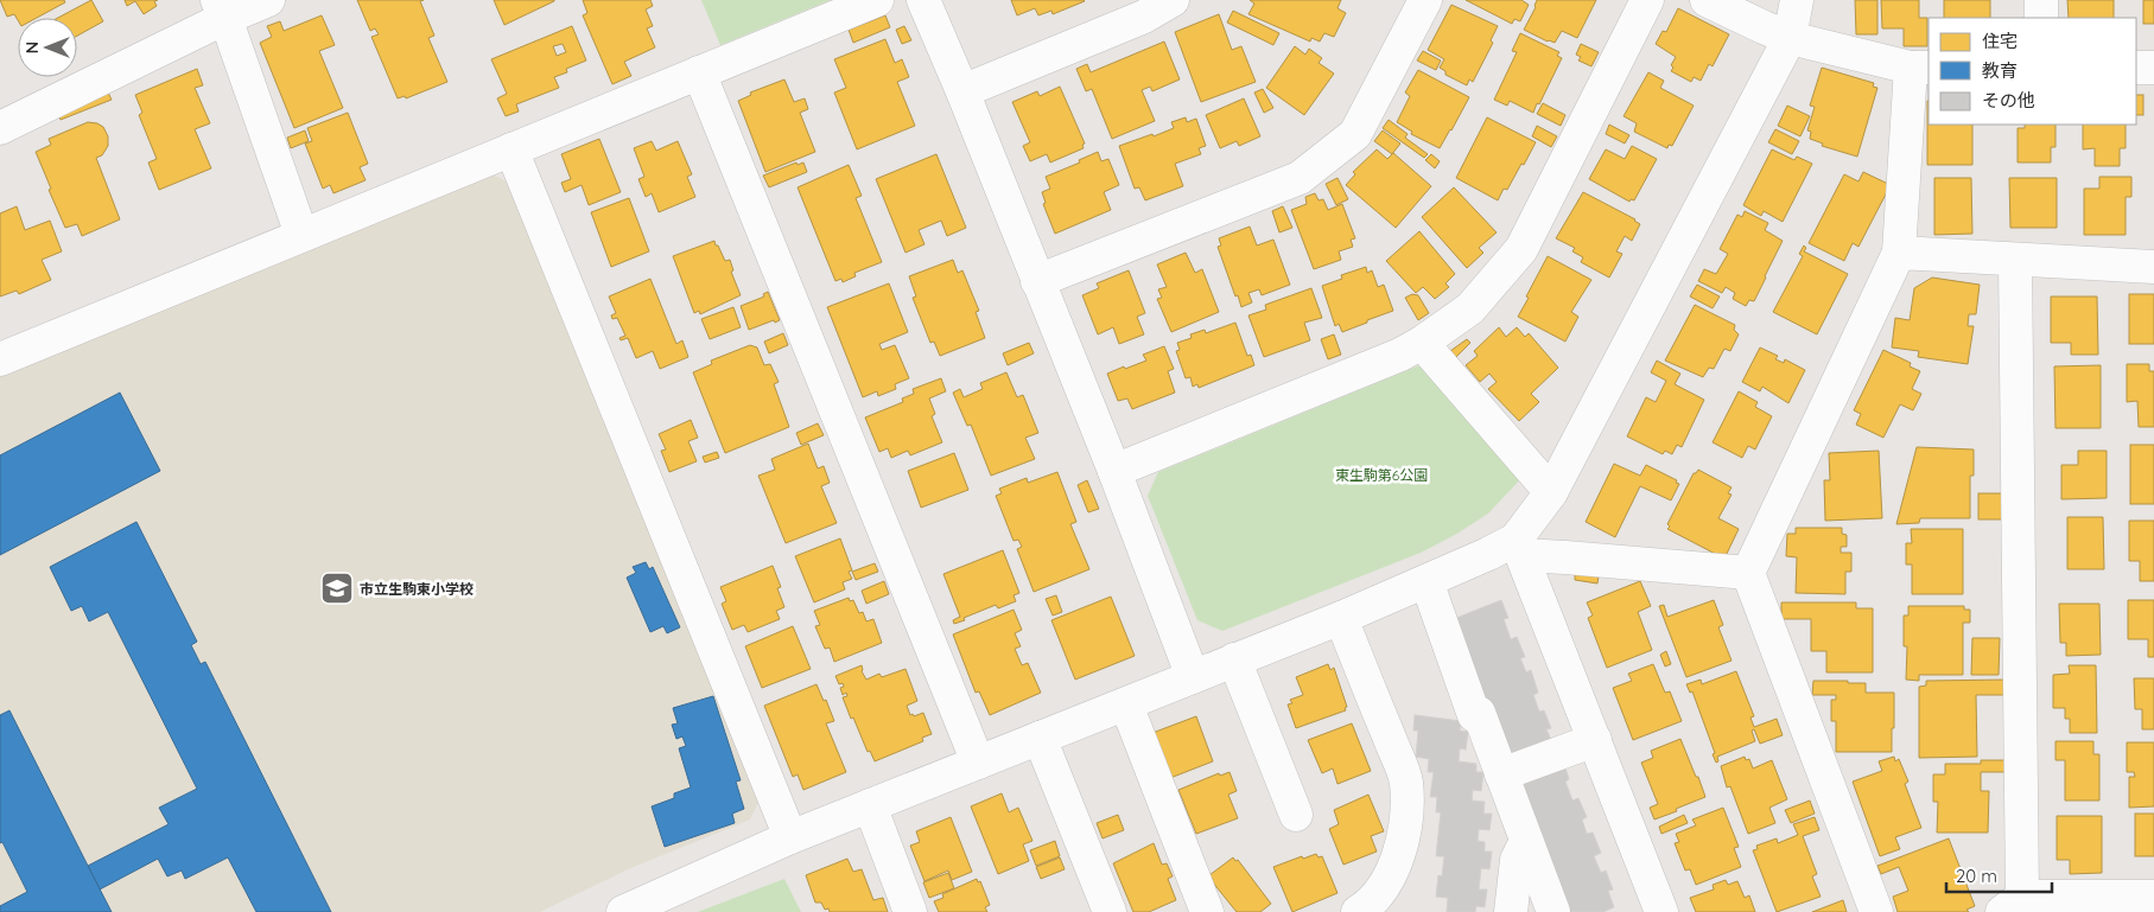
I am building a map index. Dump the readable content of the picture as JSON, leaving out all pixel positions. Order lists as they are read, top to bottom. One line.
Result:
{"parks":["東生駒第6公園"],"places":{"school or university":["市立生駒東小学校"]},"legend":["住宅","教育","その他"],"scale_bar":"20 m","north":"left"}
